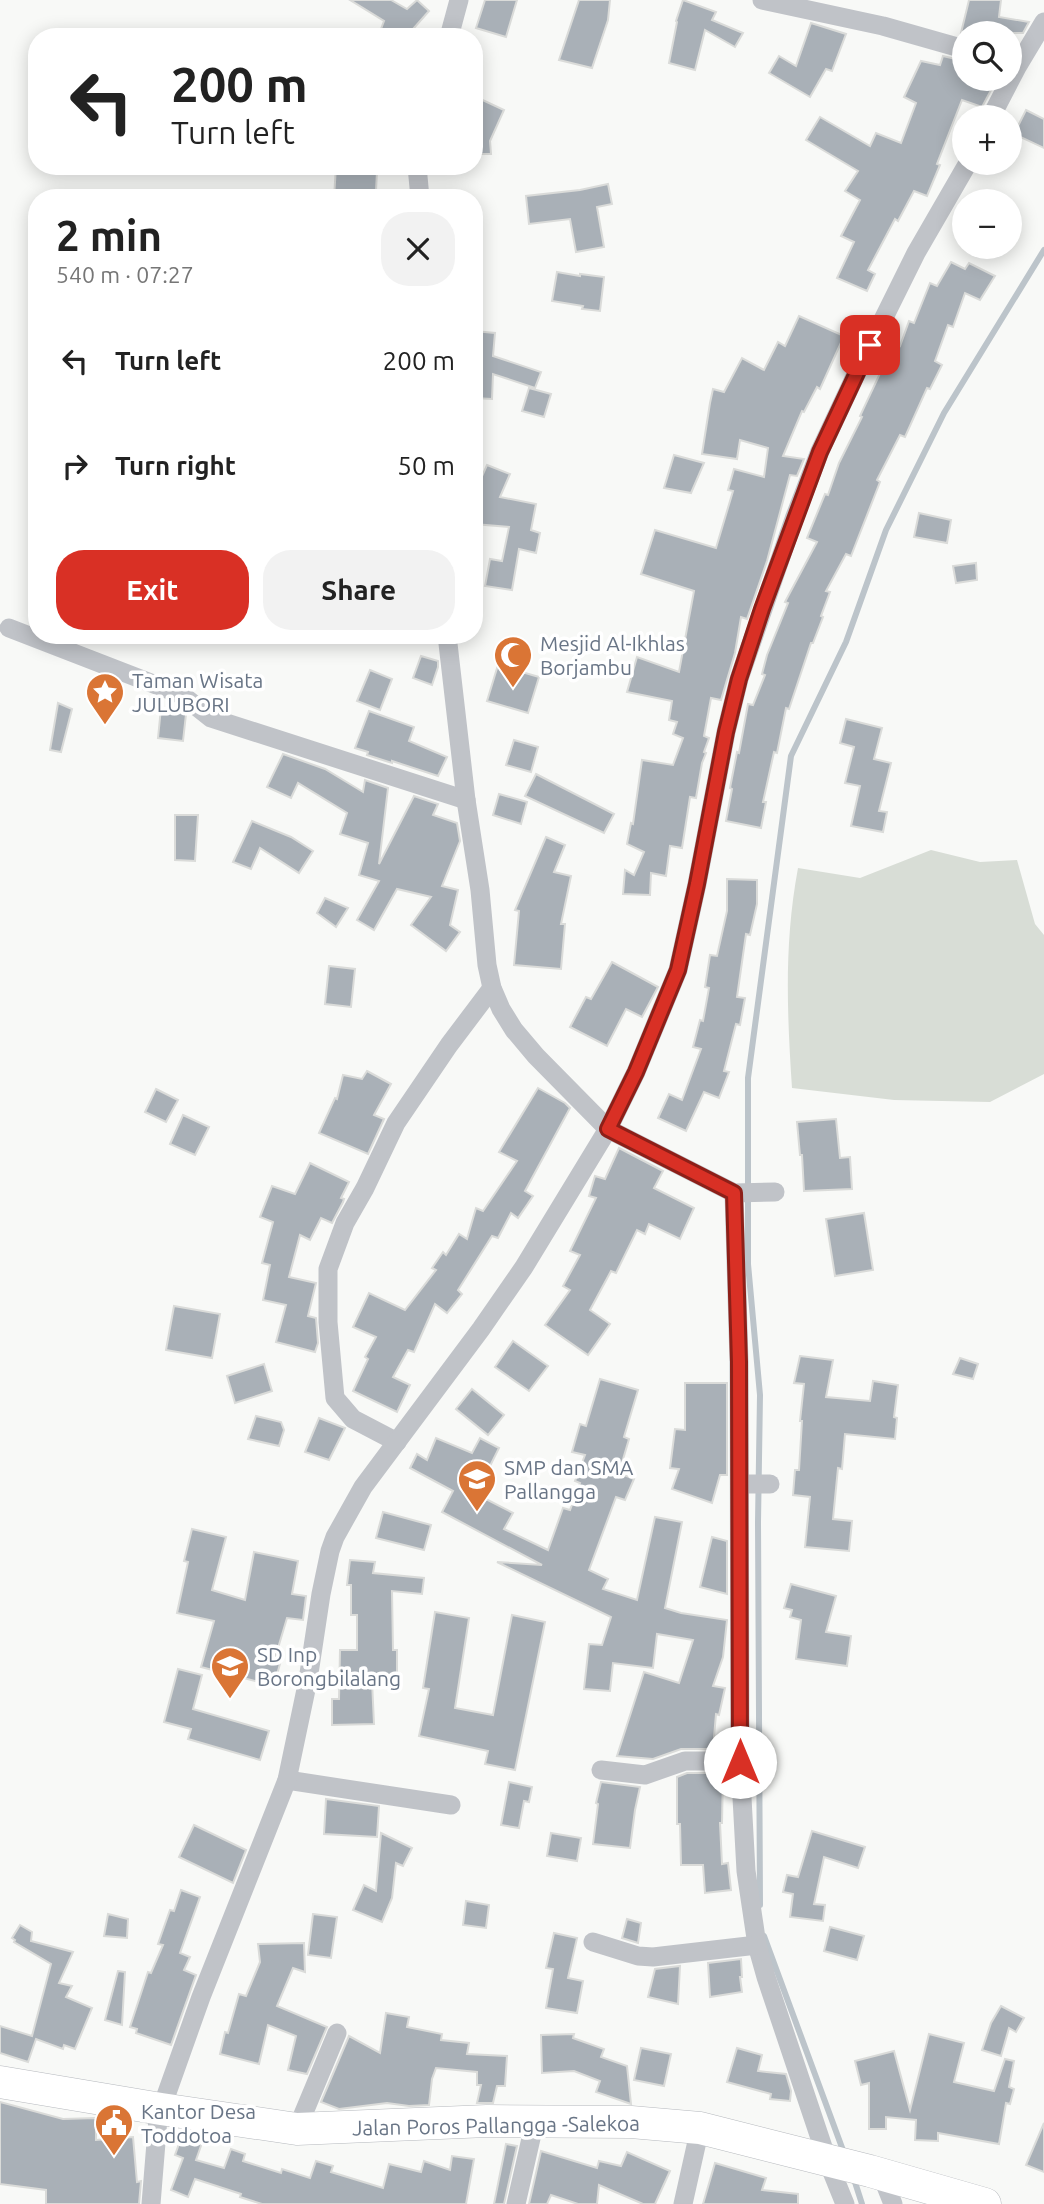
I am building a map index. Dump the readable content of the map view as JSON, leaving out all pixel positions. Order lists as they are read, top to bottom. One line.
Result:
{"streets":{"main road":["Jalan Poros Pallangga -Salekoa"]},"places":{"mosque":["Mesjid Al-Ikhlas Borjambu"],"place":["Taman Wisata JULUBORI"],"school or university":["SMP dan SMA Pallangga","SD Inp Borongbilalang"],"public building":["Kantor Desa Toddotoa"]},"page":{"map_buttons":["+","−"],"turn":["200 m","Turn left"],"heading":["2 min","540 m · 07:27"],"list":[{"name":"Turn left","value":"200 m"},{"name":"Turn right","value":"50 m"}],"buttons":["Exit","Share"]}}
